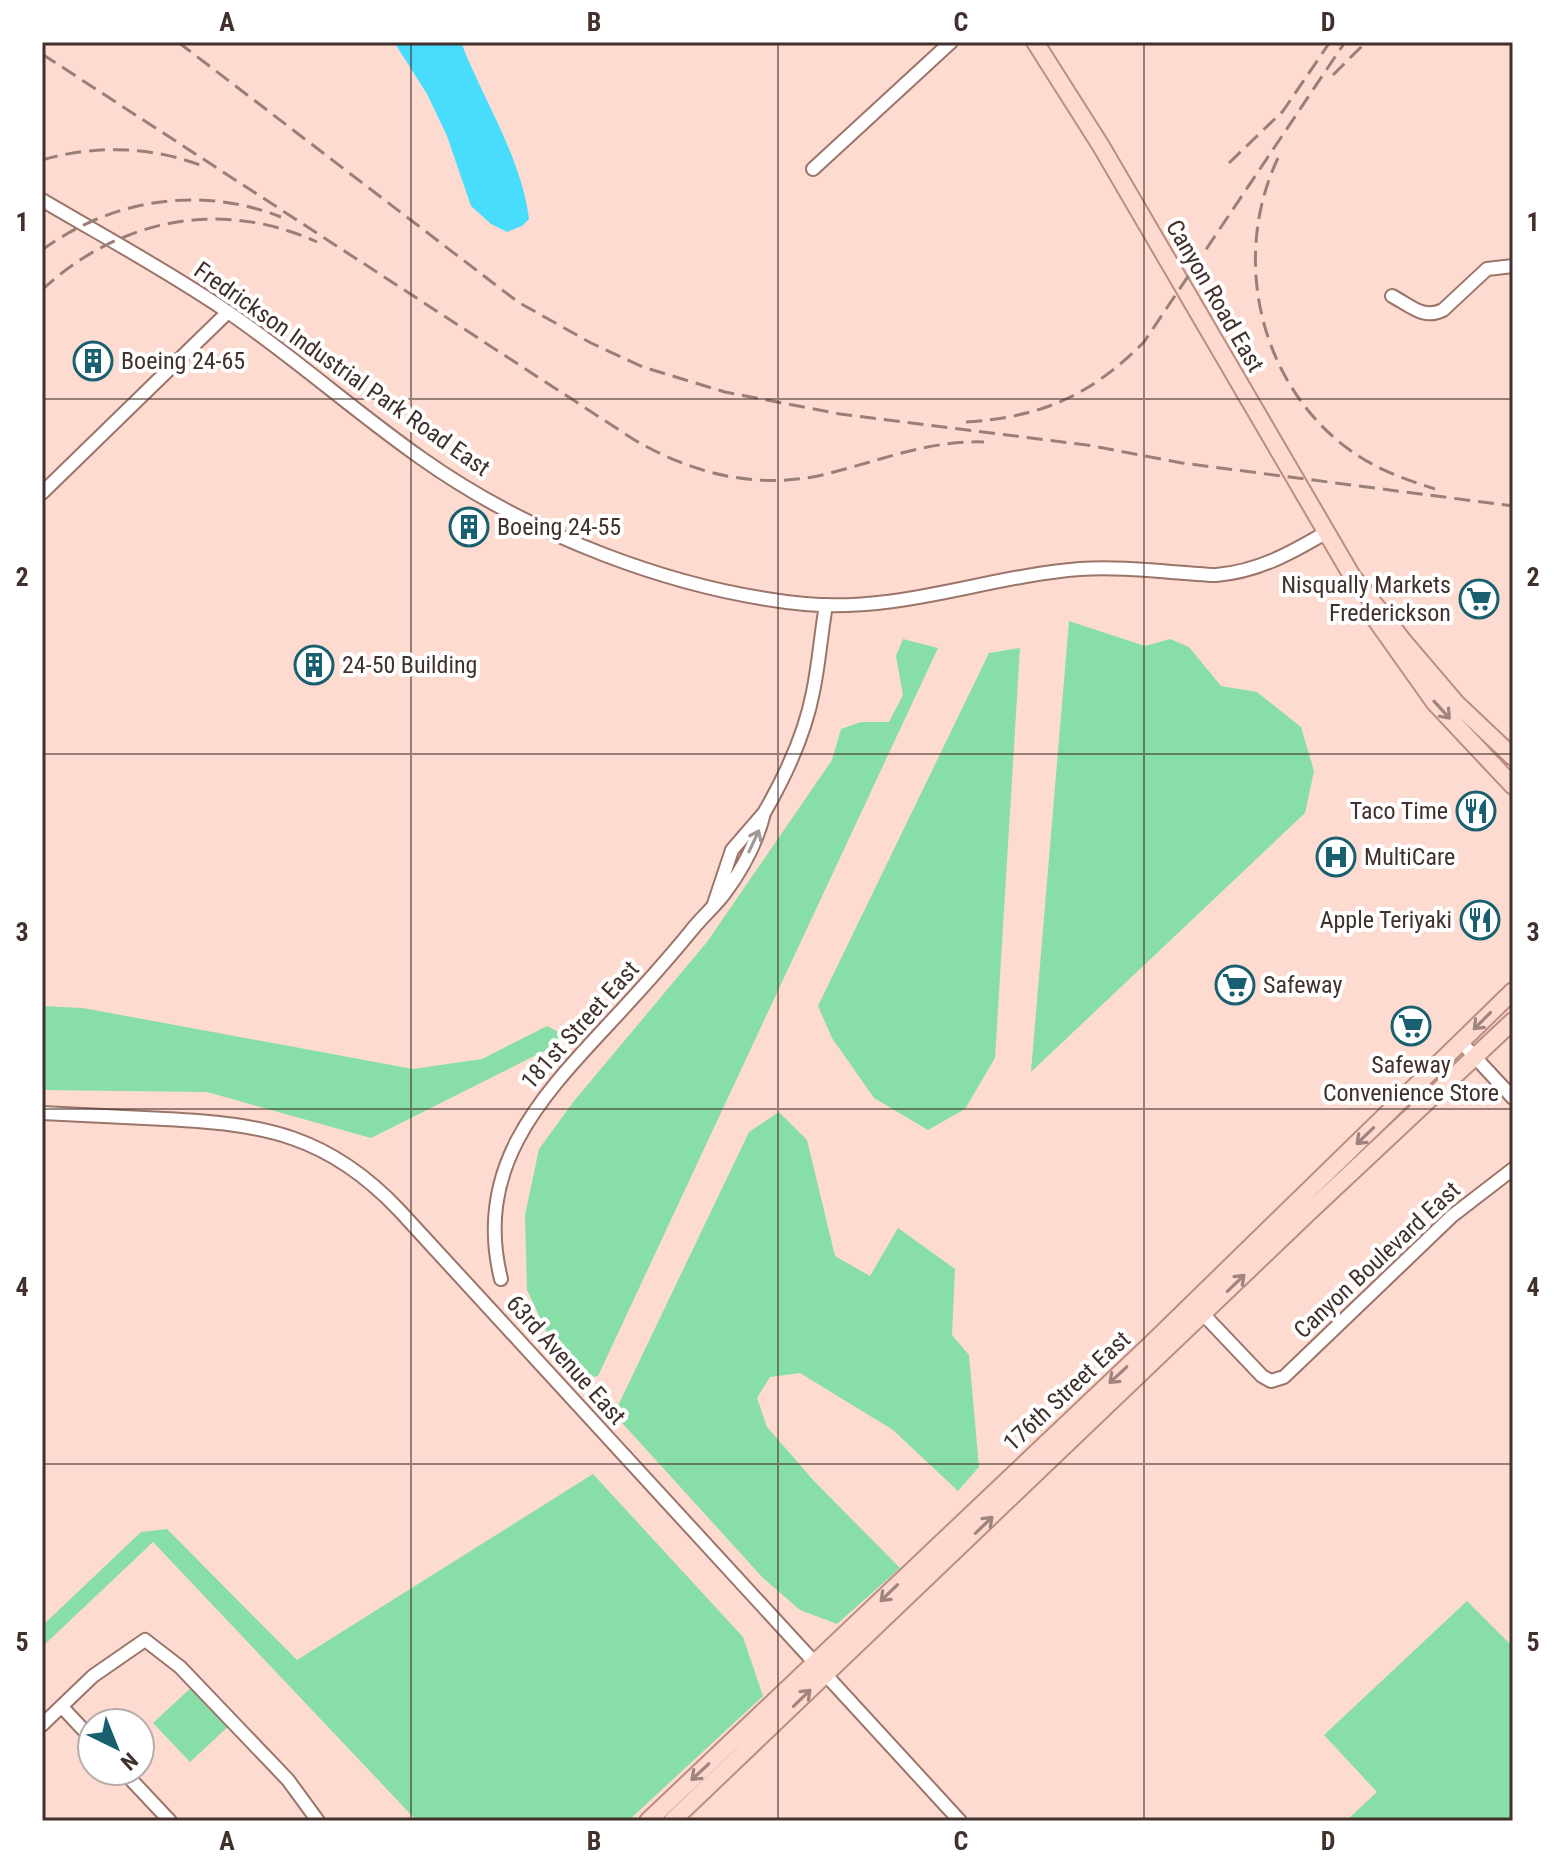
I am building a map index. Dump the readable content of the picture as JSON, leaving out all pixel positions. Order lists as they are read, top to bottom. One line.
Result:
{"streets":{"main road":["Canyon Road East","176th Street East"],"street":["Fredrickson Industrial Park Road East","181st Street East","Canyon Boulevard East","63rd Avenue East"]},"crossings":[["Canyon Road East","Fredrickson Industrial Park Road East"],["Fredrickson Industrial Park Road East","181st Street East"],["Canyon Boulevard East","176th Street East"],["63rd Avenue East","176th Street East"]],"places":{"building":["Boeing 24-65","Boeing 24-55","24-50 Building"],"supermarket":["Nisqually Markets Frederickson","Safeway","Safeway Convenience Store"],"restaurant":["Taco Time","Apple Teriyaki"],"hospital":["MultiCare"]},"north":"bottom right","grid":{"columns":["A","B","C","D"],"rows":["1","2","3","4","5"]}}
